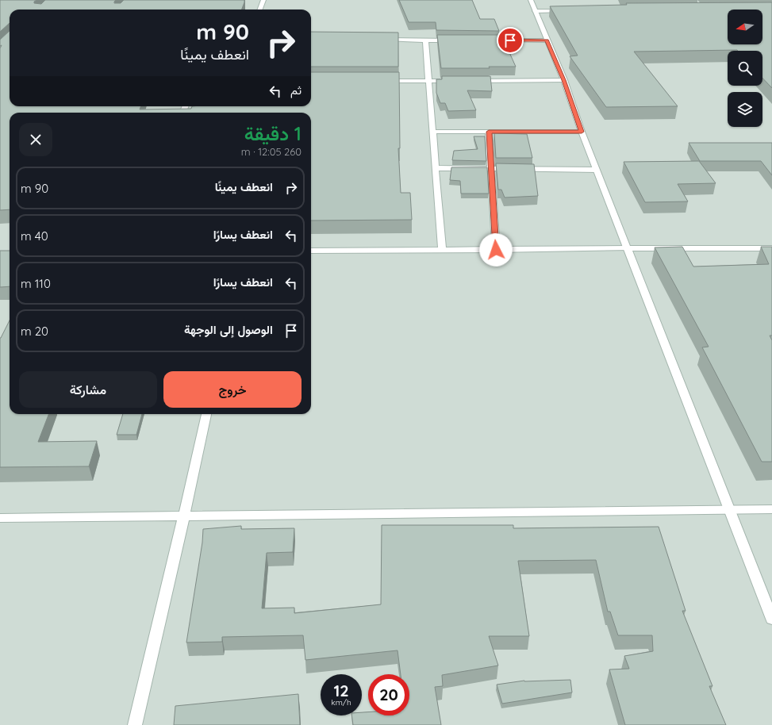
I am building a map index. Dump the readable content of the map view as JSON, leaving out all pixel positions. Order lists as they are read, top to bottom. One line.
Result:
{"north":"left","page":{"turn":["90 m","انعطف يمينًا"],"then":"ثم","heading":["1 دقيقة","260 m · 12:05"],"list":[{"name":"انعطف يمينًا","value":"90 m"},{"name":"انعطف يسارًا","value":"40 m"},{"name":"انعطف يسارًا","value":"110 m"},{"name":"الوصول إلى الوجهة","value":"20 m"}],"buttons":["خروج","مشاركة"],"speed":"12 km/h","limit":"20"}}
